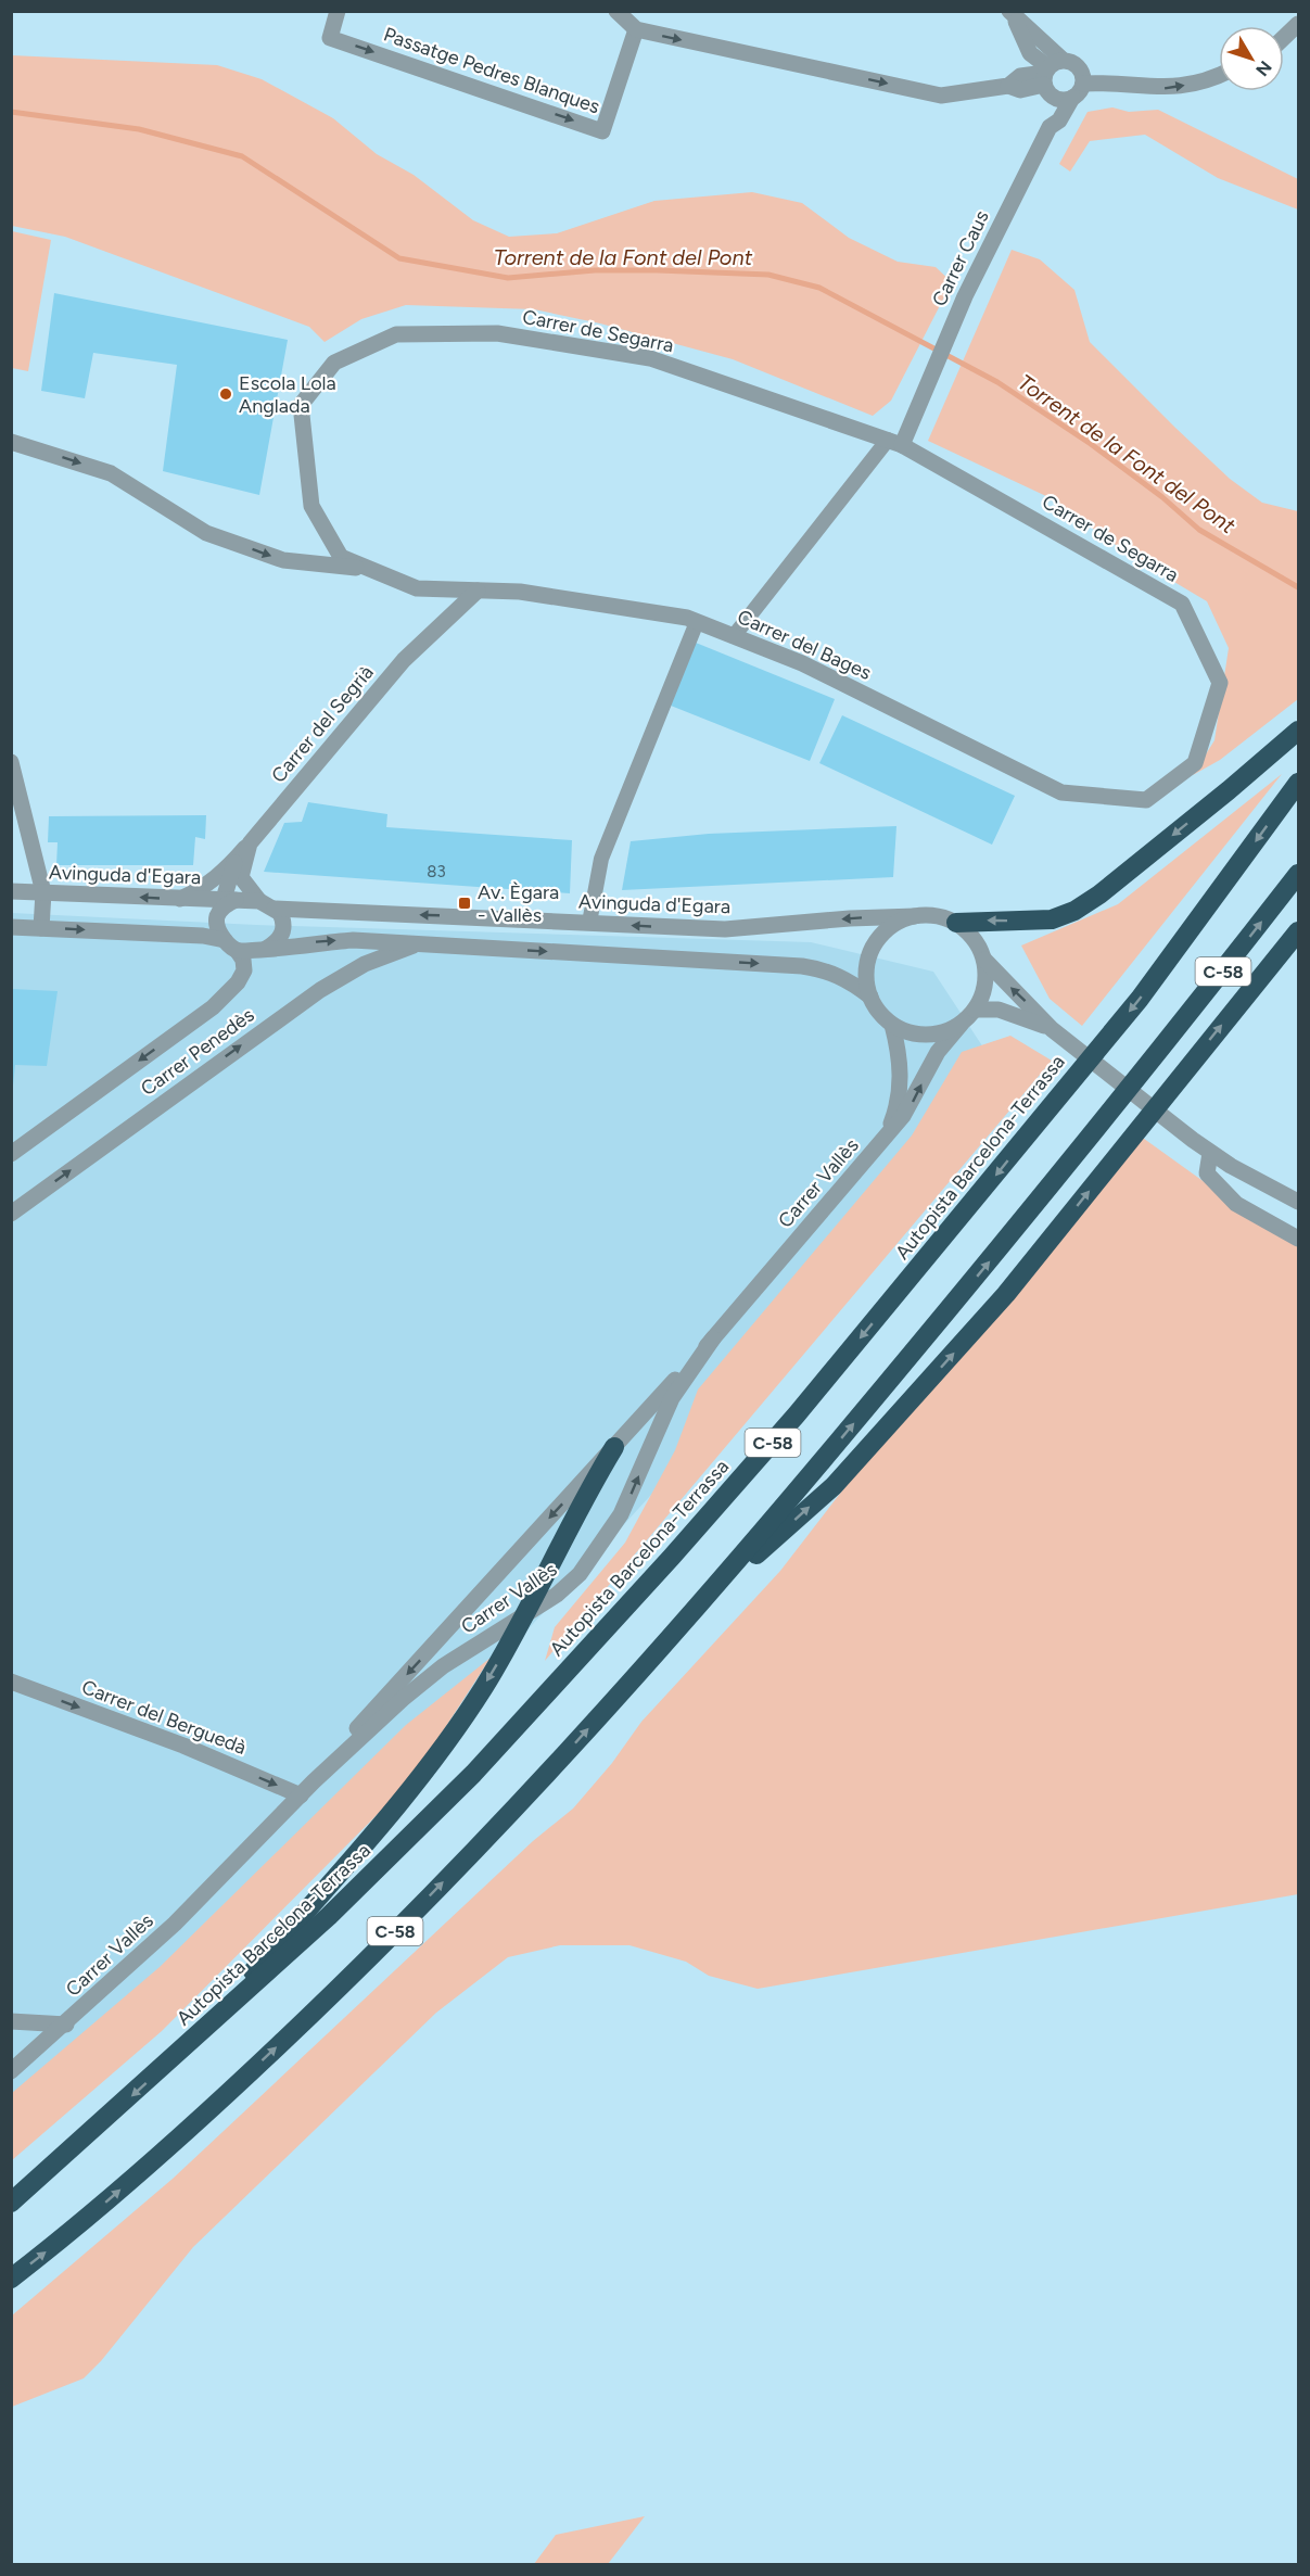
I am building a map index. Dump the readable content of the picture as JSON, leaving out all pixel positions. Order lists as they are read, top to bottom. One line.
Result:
{"streets":{"highway":["C-58","Autopista Barcelona-Terrassa"],"street":["Passatge Pedres Blanques","Carrer Caus","Carrer de Segarra","Carrer del Bages","Carrer del Segrià","Avinguda d'Egara","Carrer Penedès","Carrer Vallès","Carrer del Berguedà"]},"crossings":[["Carrer Caus","Carrer de Segarra"],["Carrer de Segarra","Carrer del Bages"],["Carrer del Bages","Carrer del Segrià"],["Carrer del Segrià","Avinguda d'Egara"],["Carrer del Segrià","Carrer Penedès"],["Avinguda d'Egara","Carrer Penedès"],["Avinguda d'Egara","Carrer Vallès"],["Carrer Vallès","Carrer del Berguedà"]],"one_way":["Carrer del Berguedà"],"water":["Torrent de la Font del Pont"],"places":{"other":["Escola Lola Anglada"],"transit":["Av. Ègara - Vallès"]},"house_numbers":["83"],"north":"bottom right"}
